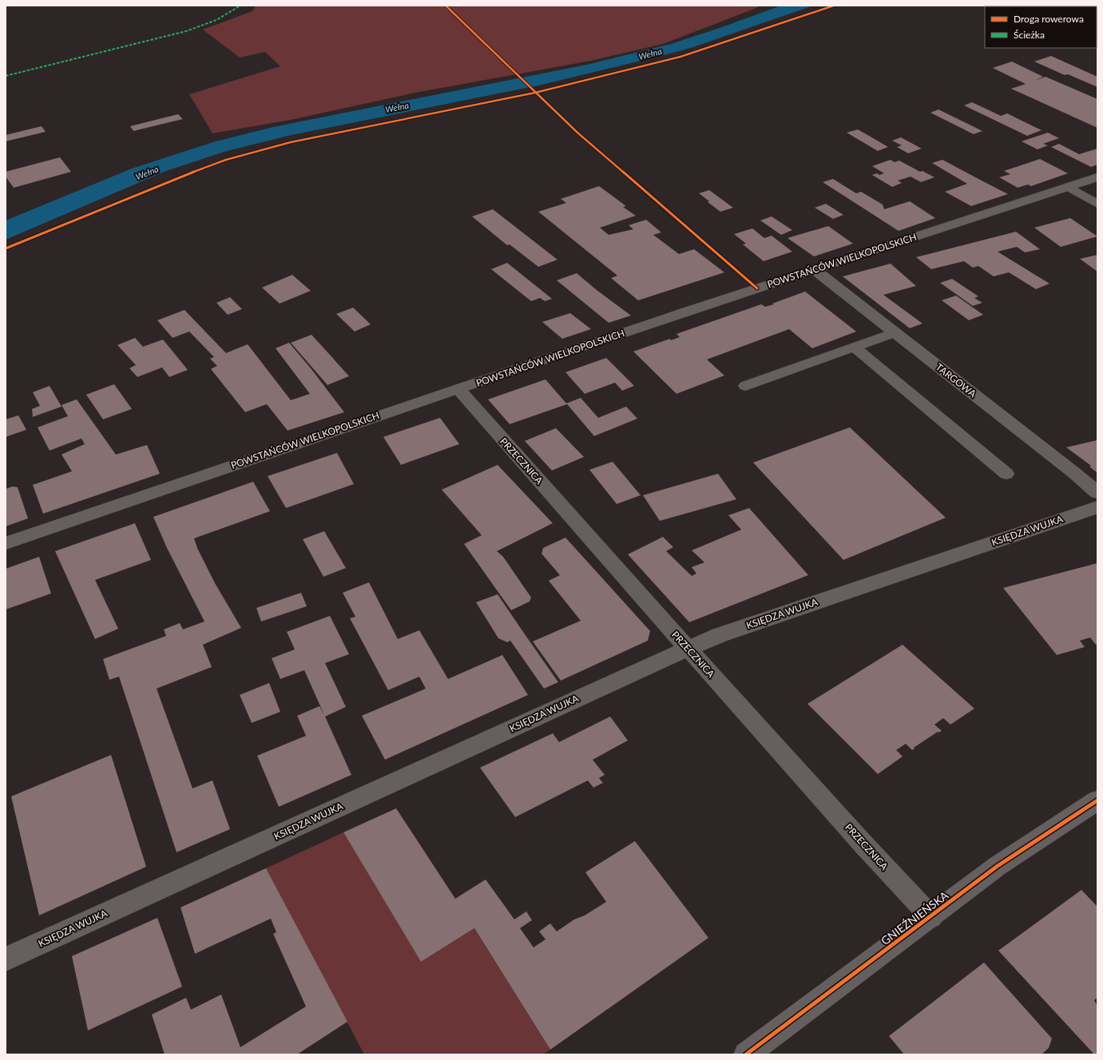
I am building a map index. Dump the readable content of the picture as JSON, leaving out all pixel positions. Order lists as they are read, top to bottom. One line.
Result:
{"streets":{"street":["POWSTAŃCÓW WIELKOPOLSKICH","TARGOWA","PRZECZNICA","KSIĘDZA WUJKA","GNIEŹNIEŃSKA"]},"crossings":[["POWSTAŃCÓW WIELKOPOLSKICH","TARGOWA"],["POWSTAŃCÓW WIELKOPOLSKICH","PRZECZNICA"],["PRZECZNICA","KSIĘDZA WUJKA"],["PRZECZNICA","GNIEŹNIEŃSKA"]],"water":["Wełna"],"legend":["Droga rowerowa","Ścieżka"]}
